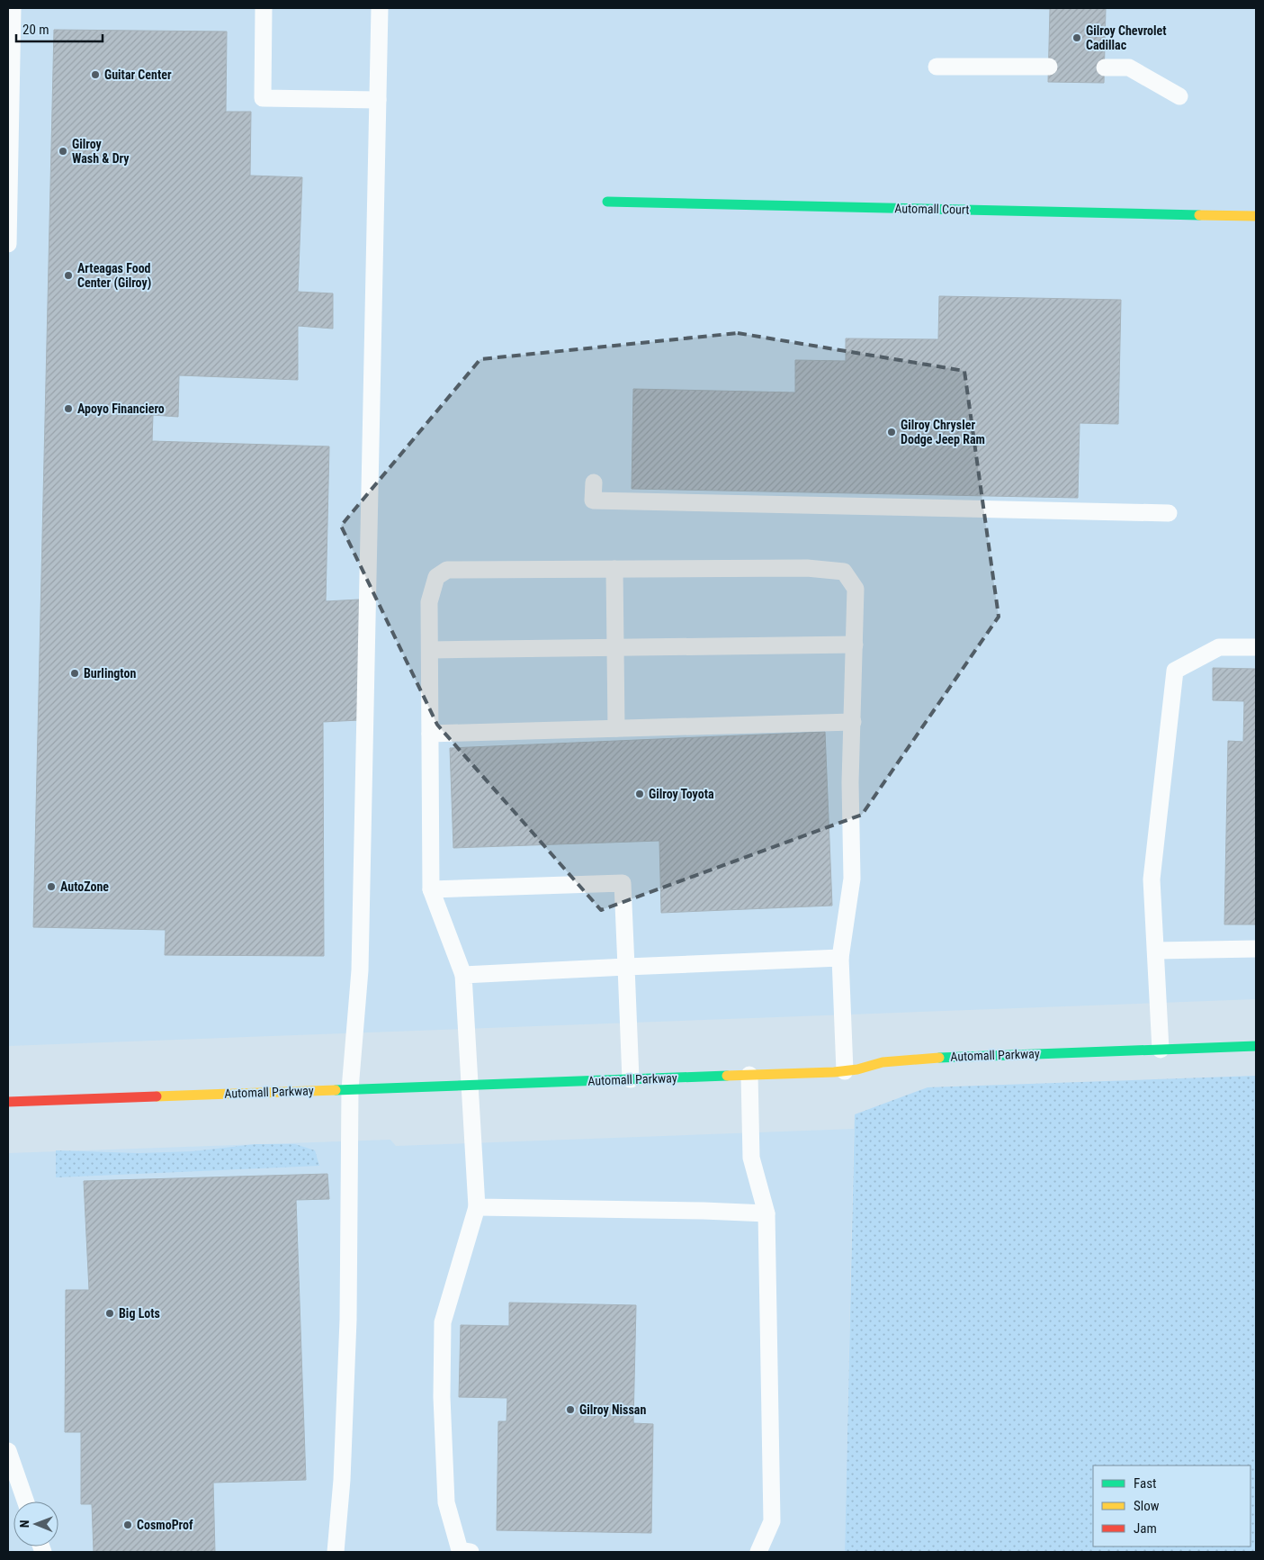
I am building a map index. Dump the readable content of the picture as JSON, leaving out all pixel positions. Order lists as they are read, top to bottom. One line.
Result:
{"streets":{"street":["Automall Court","Automall Parkway"]},"places":["Gilroy Chevrolet Cadillac","Guitar Center","Gilroy Wash & Dry","Arteagas Food Center (Gilroy)","Apoyo Financiero","Gilroy Chrysler Dodge Jeep Ram","Burlington","Gilroy Toyota","AutoZone","Big Lots","Gilroy Nissan","CosmoProf"],"legend":["Fast","Slow","Jam"],"scale_bar":"20 m","north":"left"}
